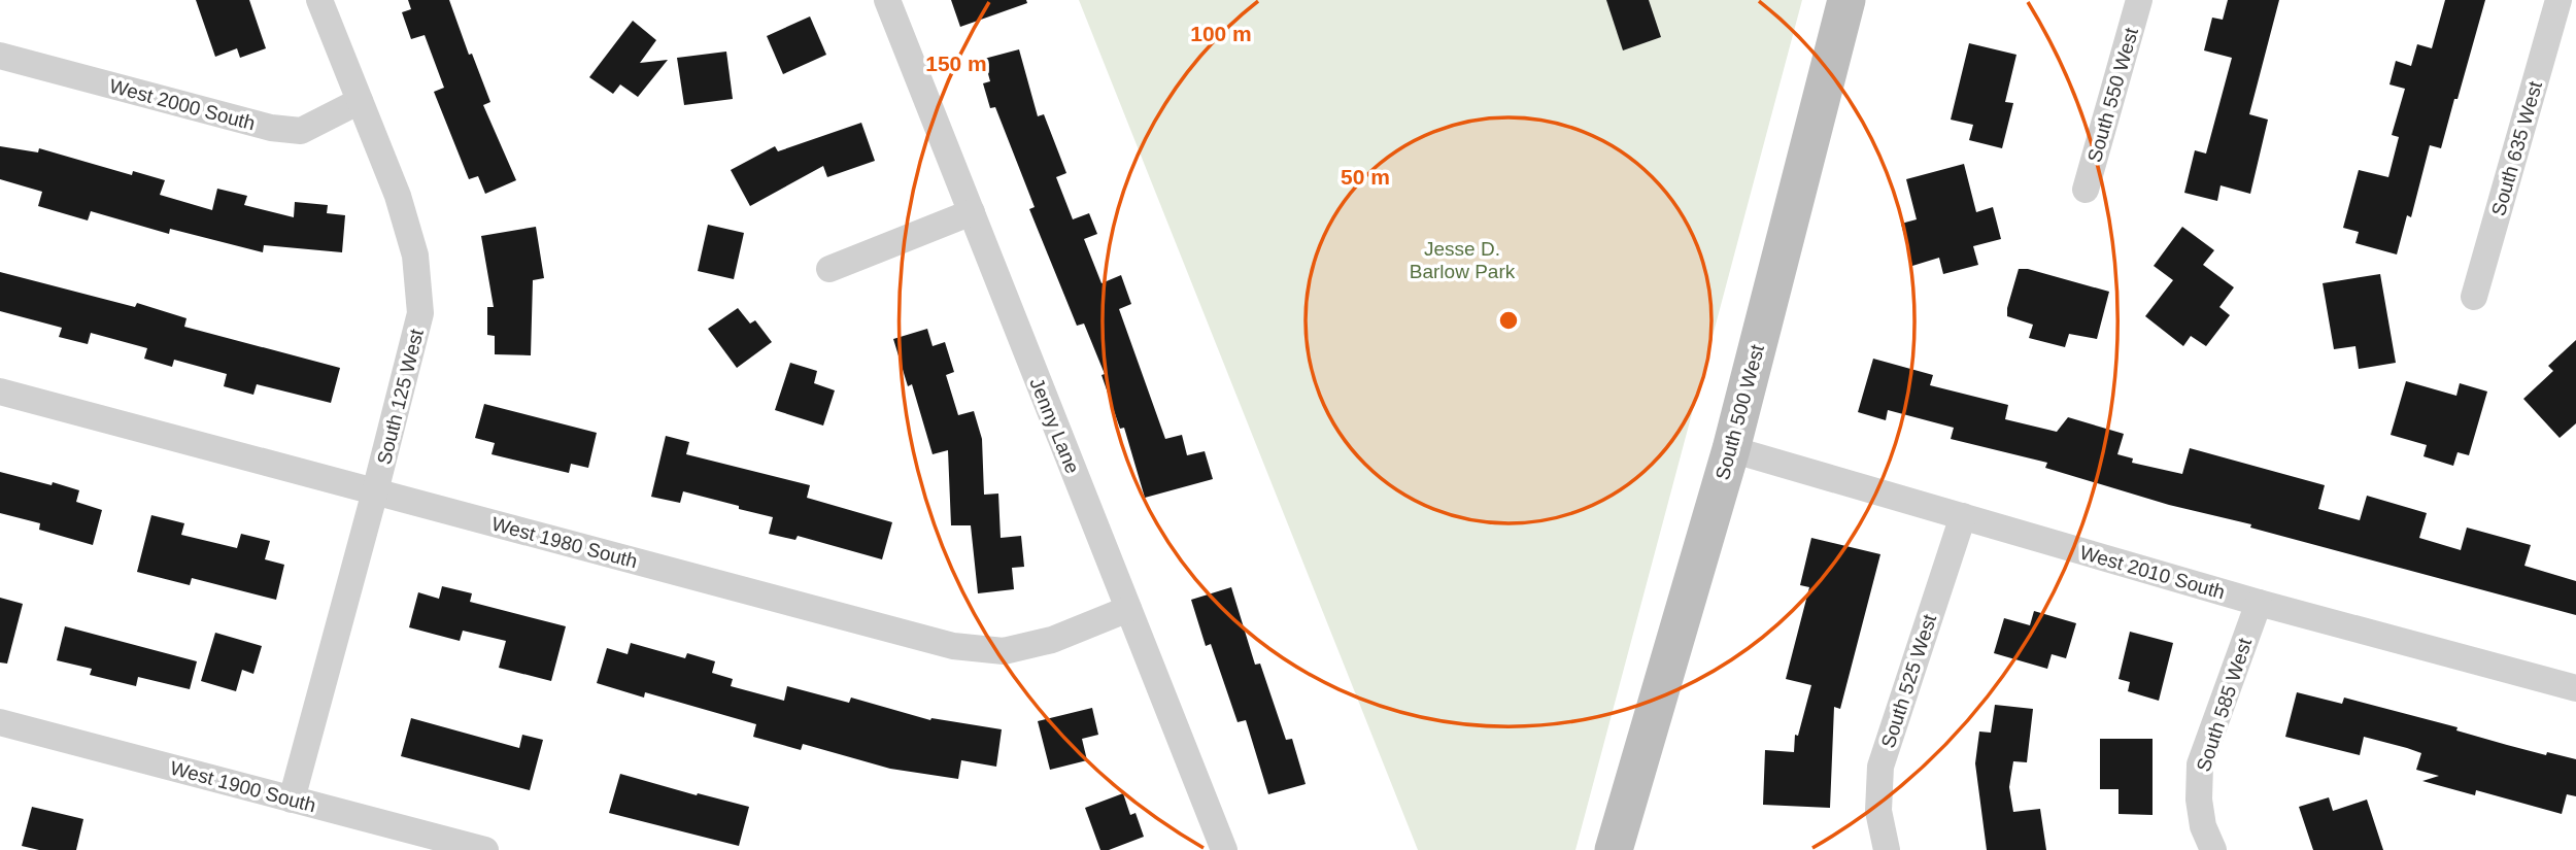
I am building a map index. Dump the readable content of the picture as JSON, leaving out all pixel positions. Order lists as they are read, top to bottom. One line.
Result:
{"streets":{"street":["South 550 West","West 2000 South","South 635 West","South 125 West","South 500 West","Jenny Lane","West 1980 South","West 2010 South","South 525 West","South 585 West","West 1900 South"]},"crossings":[["West 2000 South","South 125 West"],["South 125 West","West 1980 South"],["South 125 West","West 1900 South"],["South 500 West","West 2010 South"],["Jenny Lane","West 1980 South"],["West 2010 South","South 525 West"],["West 2010 South","South 585 West"]],"parks":["Jesse D. Barlow Park"],"rings":["100 m","150 m","50 m"]}
